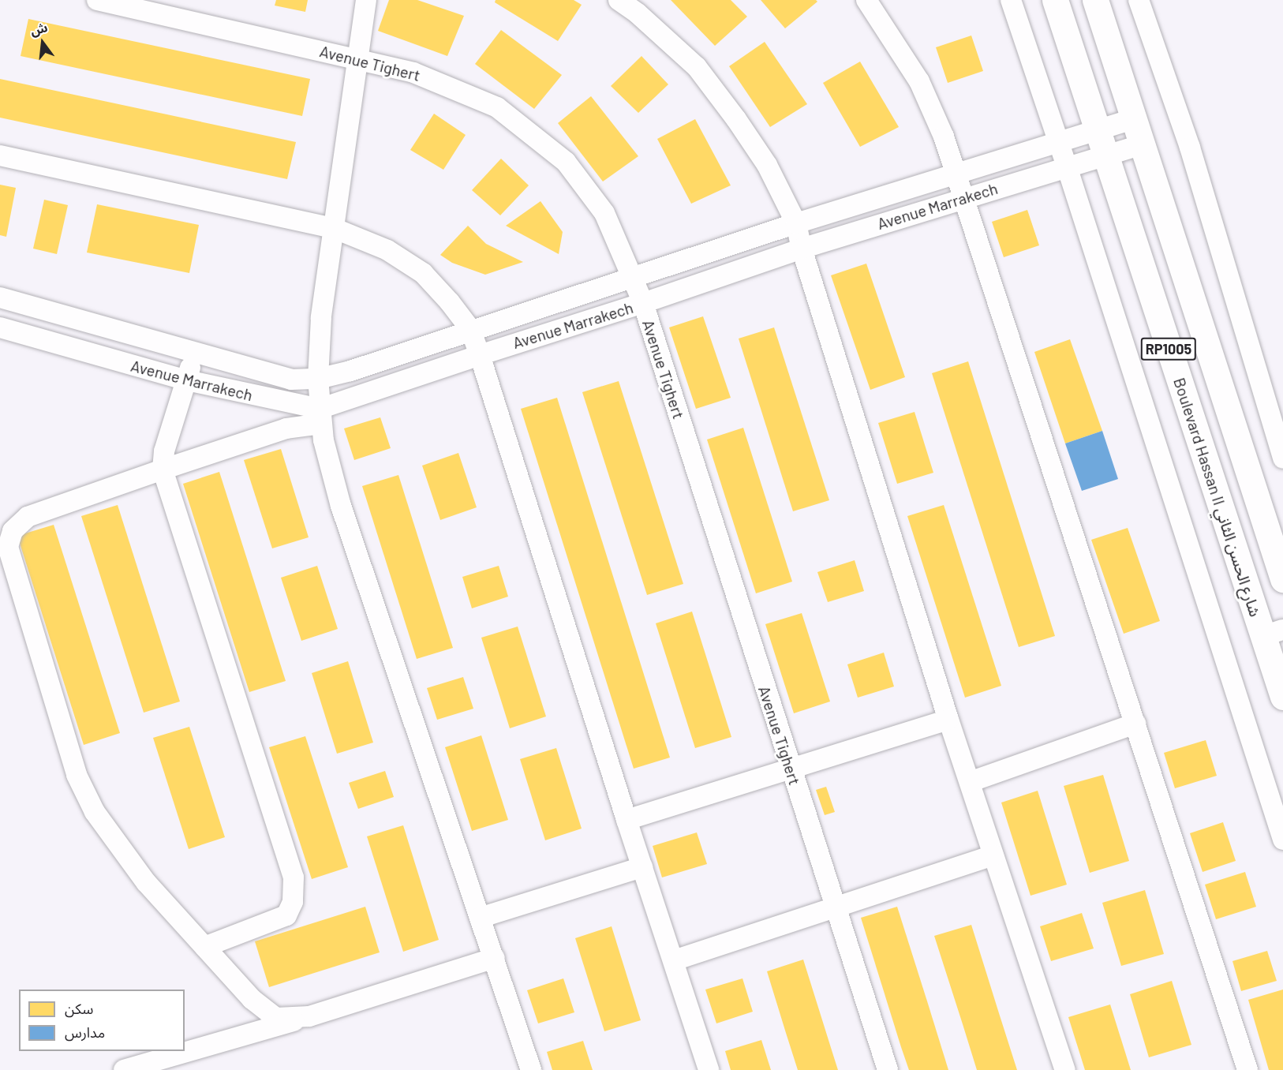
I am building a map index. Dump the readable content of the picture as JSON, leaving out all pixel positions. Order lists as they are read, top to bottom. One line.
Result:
{"streets":{"main road":["RP1005","Boulevard Hassan II شارع الحسن الثاني"],"street":["Avenue Tighert","Avenue Marrakech"]},"crossings":[["Avenue Tighert","Avenue Marrakech"],["Avenue Marrakech","RP1005"],["Avenue Marrakech","Boulevard Hassan II شارع الحسن الثاني"]],"legend":["سكن","مدارس"],"north":"top"}
